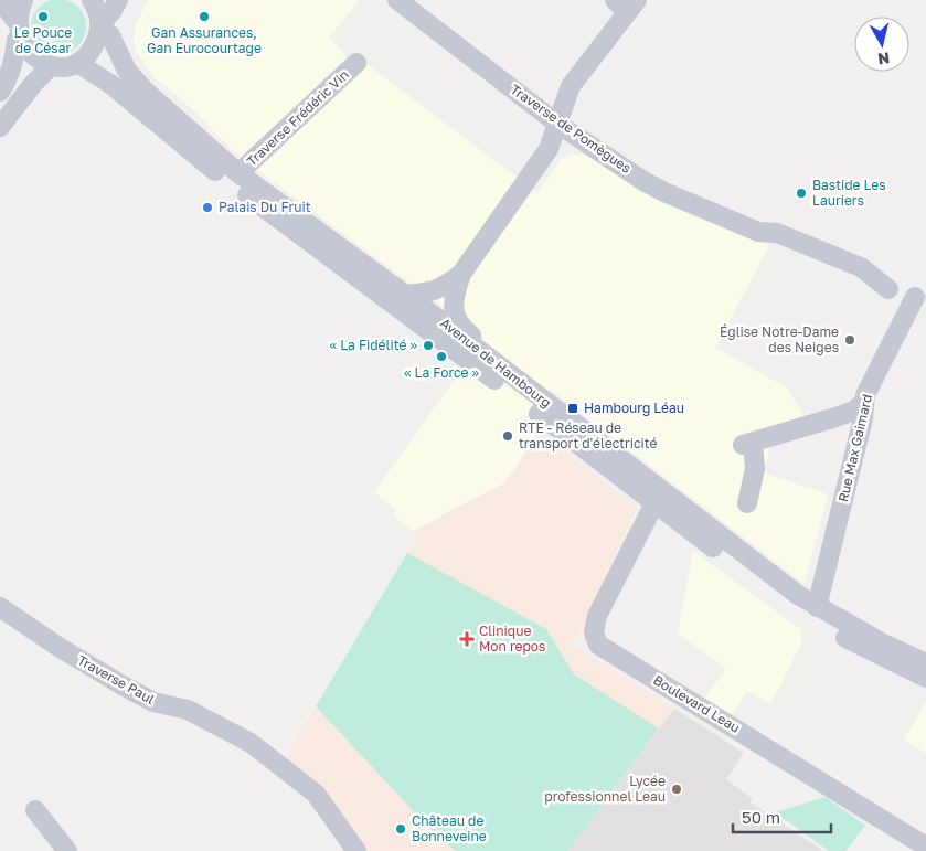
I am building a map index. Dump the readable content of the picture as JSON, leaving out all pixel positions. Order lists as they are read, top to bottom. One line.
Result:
{"streets":{"street":["Traverse Frédéric Vin","Traverse de Pomègues","Avenue de Hambourg","Rue Max Gaimard","Traverse Paul","Boulevard Leau"]},"crossings":[["Traverse Frédéric Vin","Avenue de Hambourg"],["Traverse de Pomègues","Rue Max Gaimard"],["Avenue de Hambourg","Rue Max Gaimard"],["Avenue de Hambourg","Boulevard Leau"]],"places":{"other":["Le Pouce de César","Gan Assurances, Gan Eurocourtage","Bastide Les Lauriers","Palais Du Fruit","Église Notre-Dame des Neiges","« La Fidélité »","« La Force »","RTE - Réseau de transport d'électricité","Lycée professionnel Leau","Château de Bonneveine"],"transit":["Hambourg Léau"],"health":["Clinique Mon repos"]},"scale_bar":"50 m","north":"bottom"}
